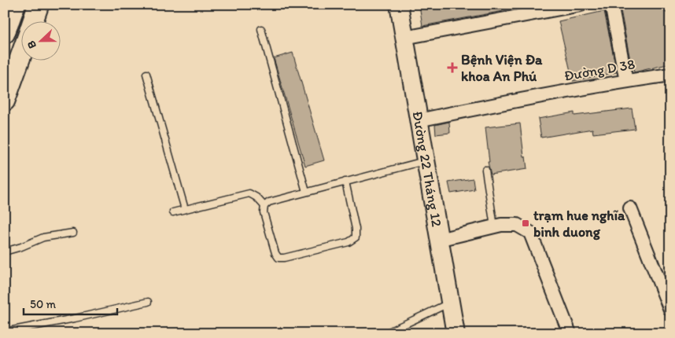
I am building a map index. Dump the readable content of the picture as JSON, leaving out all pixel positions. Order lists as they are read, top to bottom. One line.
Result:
{"streets":{"main road":["Đường 22 Tháng 12"],"street":["Đường D 38"]},"crossings":[["Đường D 38","Đường 22 Tháng 12"]],"places":{"health":["Bệnh Viện Đa khoa An Phú"],"transit":["trạm hue nghĩa binh duong"]},"scale_bar":"50 m","north":"left"}
